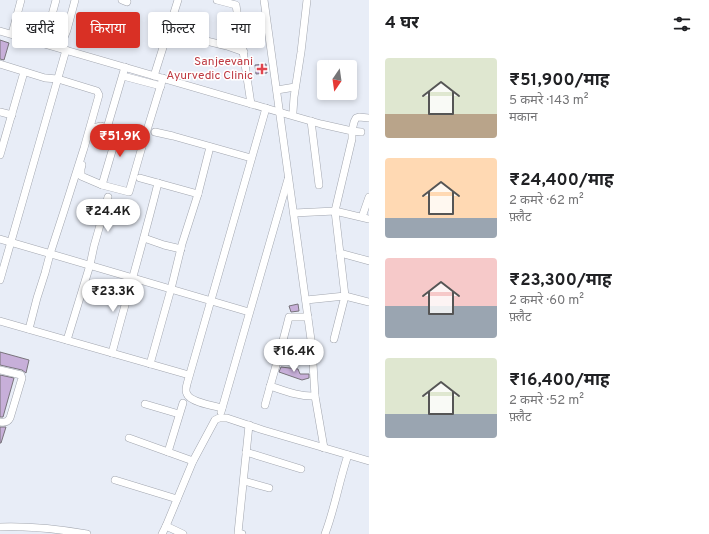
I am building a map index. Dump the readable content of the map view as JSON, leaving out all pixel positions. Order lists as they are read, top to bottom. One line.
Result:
{"places":{"health":["Sanjeevani Ayurvedic Clinic"]},"north":"bottom","page":{"heading":"4 घर","chip":["खरीदें","किराया","फ़िल्टर","नया"],"list":[{"name":"₹51,900/माह","note":"5 कमरे · 143 m² · मकान"},{"name":"₹24,400/माह","note":"2 कमरे · 62 m² · फ़्लैट"},{"name":"₹23,300/माह","note":"2 कमरे · 60 m² · फ़्लैट"},{"name":"₹16,400/माह","note":"2 कमरे · 52 m² · फ़्लैट"}],"price":["₹51.9K","₹24.4K","₹23.3K","₹16.4K"]}}
